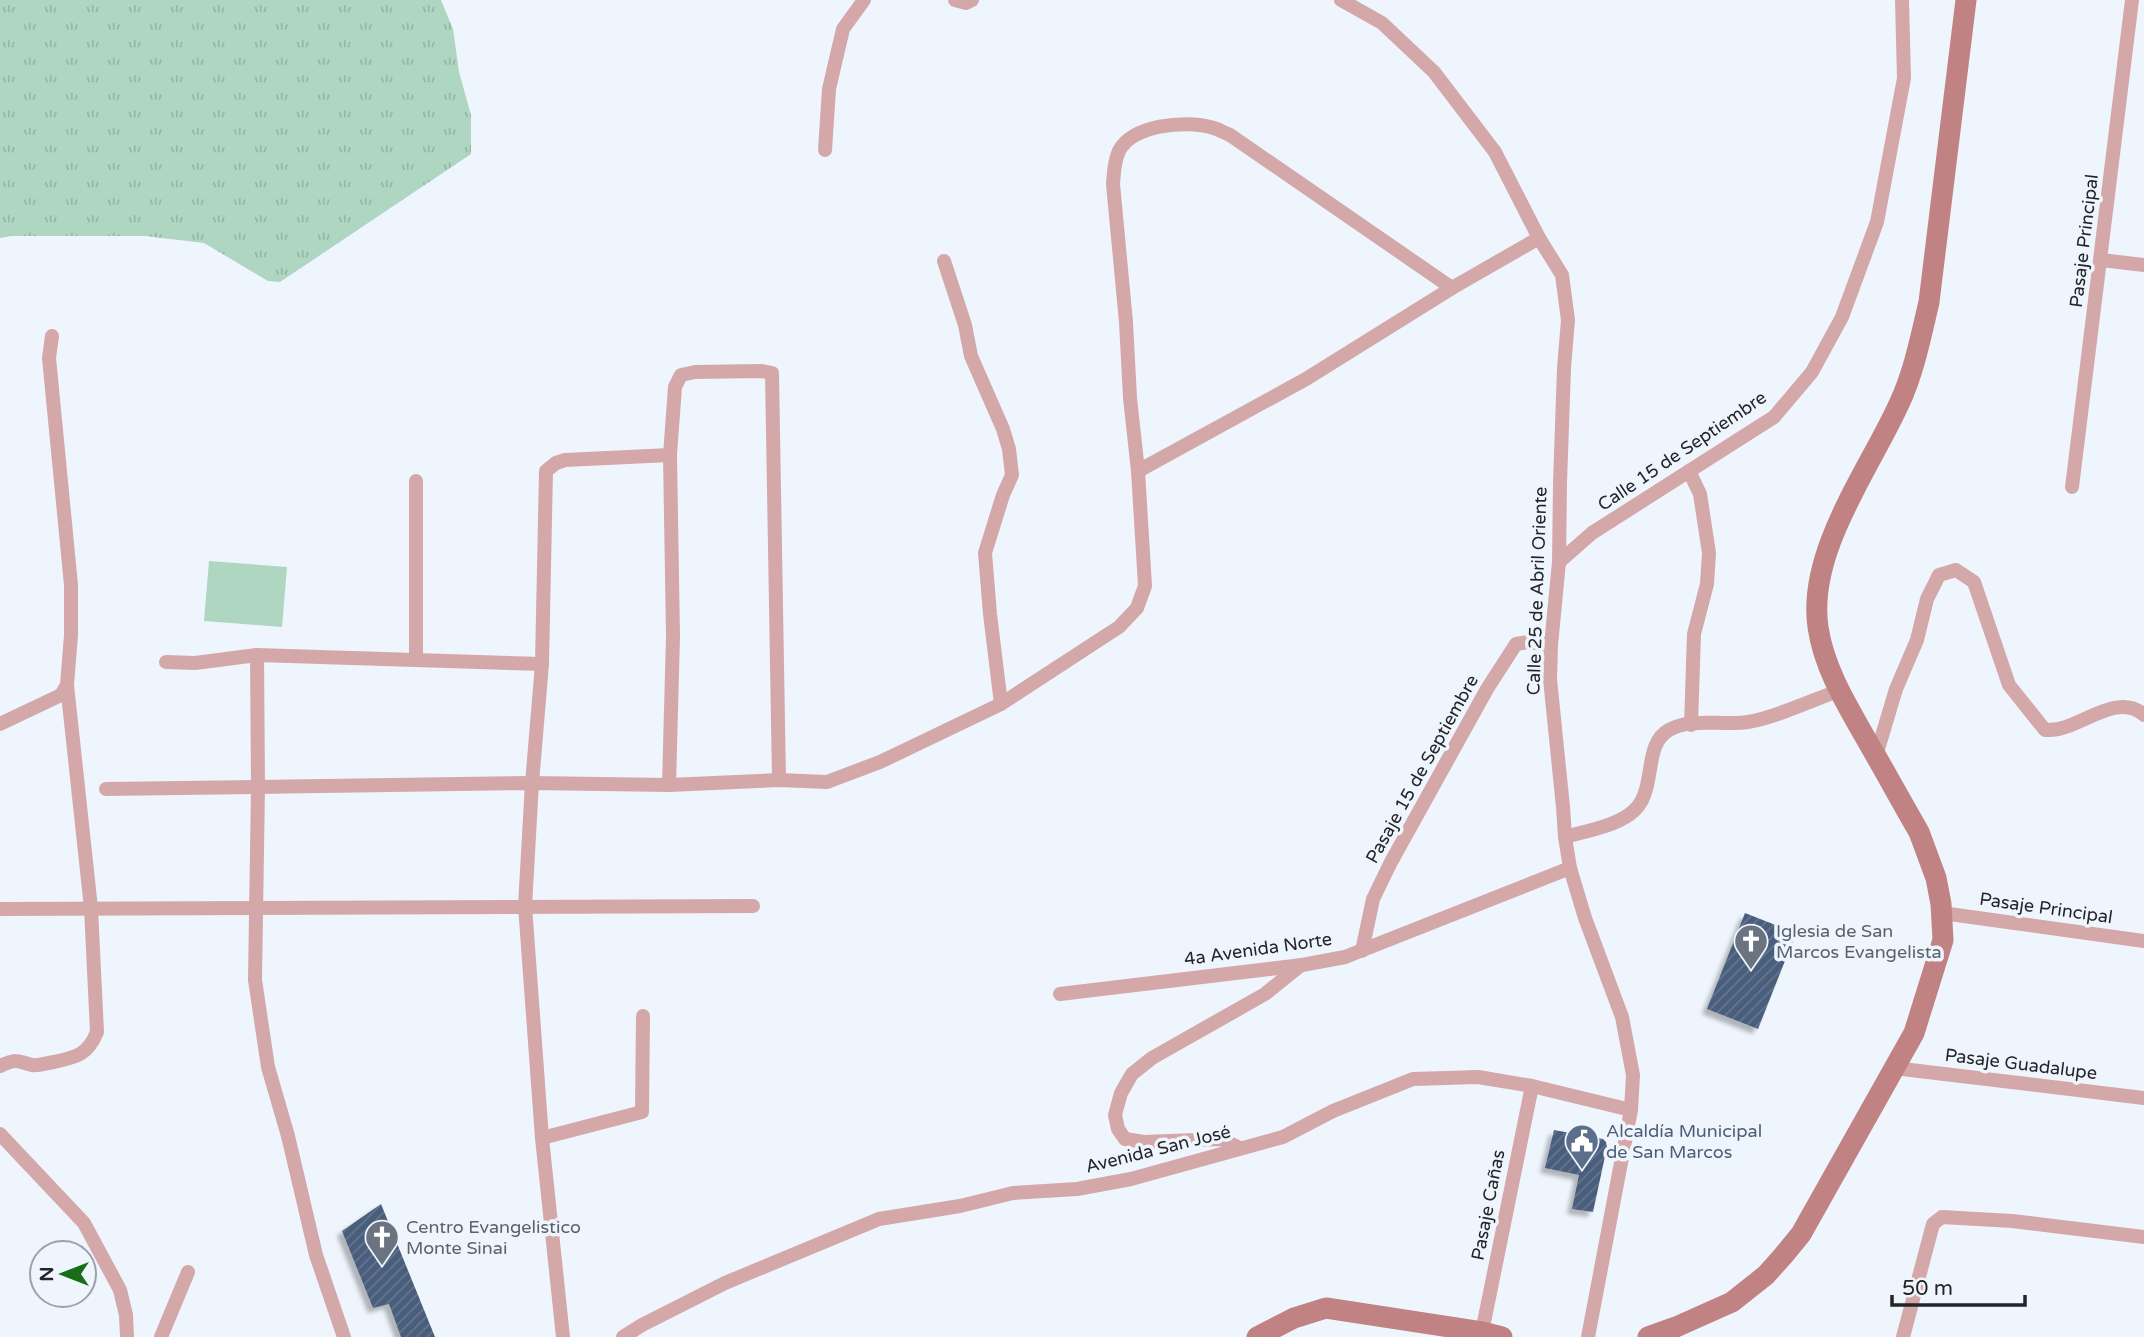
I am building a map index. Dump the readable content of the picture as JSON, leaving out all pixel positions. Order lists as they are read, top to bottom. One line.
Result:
{"streets":{"street":["Pasaje Principal","Calle 15 de Septiembre","Calle 25 de Abril Oriente","Pasaje 15 de Septiembre","4a Avenida Norte","Pasaje Guadalupe","Avenida San José","Pasaje Cañas"]},"crossings":[["Calle 15 de Septiembre","Calle 25 de Abril Oriente"],["Calle 25 de Abril Oriente","Pasaje 15 de Septiembre"],["Calle 25 de Abril Oriente","4a Avenida Norte"],["Calle 25 de Abril Oriente","Avenida San José"],["Pasaje 15 de Septiembre","4a Avenida Norte"],["Avenida San José","Pasaje Cañas"]],"places":{"church":["Iglesia de San Marcos Evangelista","Centro Evangelistico Monte Sinai"],"public building":["Alcaldía Municipal de San Marcos"]},"scale_bar":"50 m","north":"left"}
